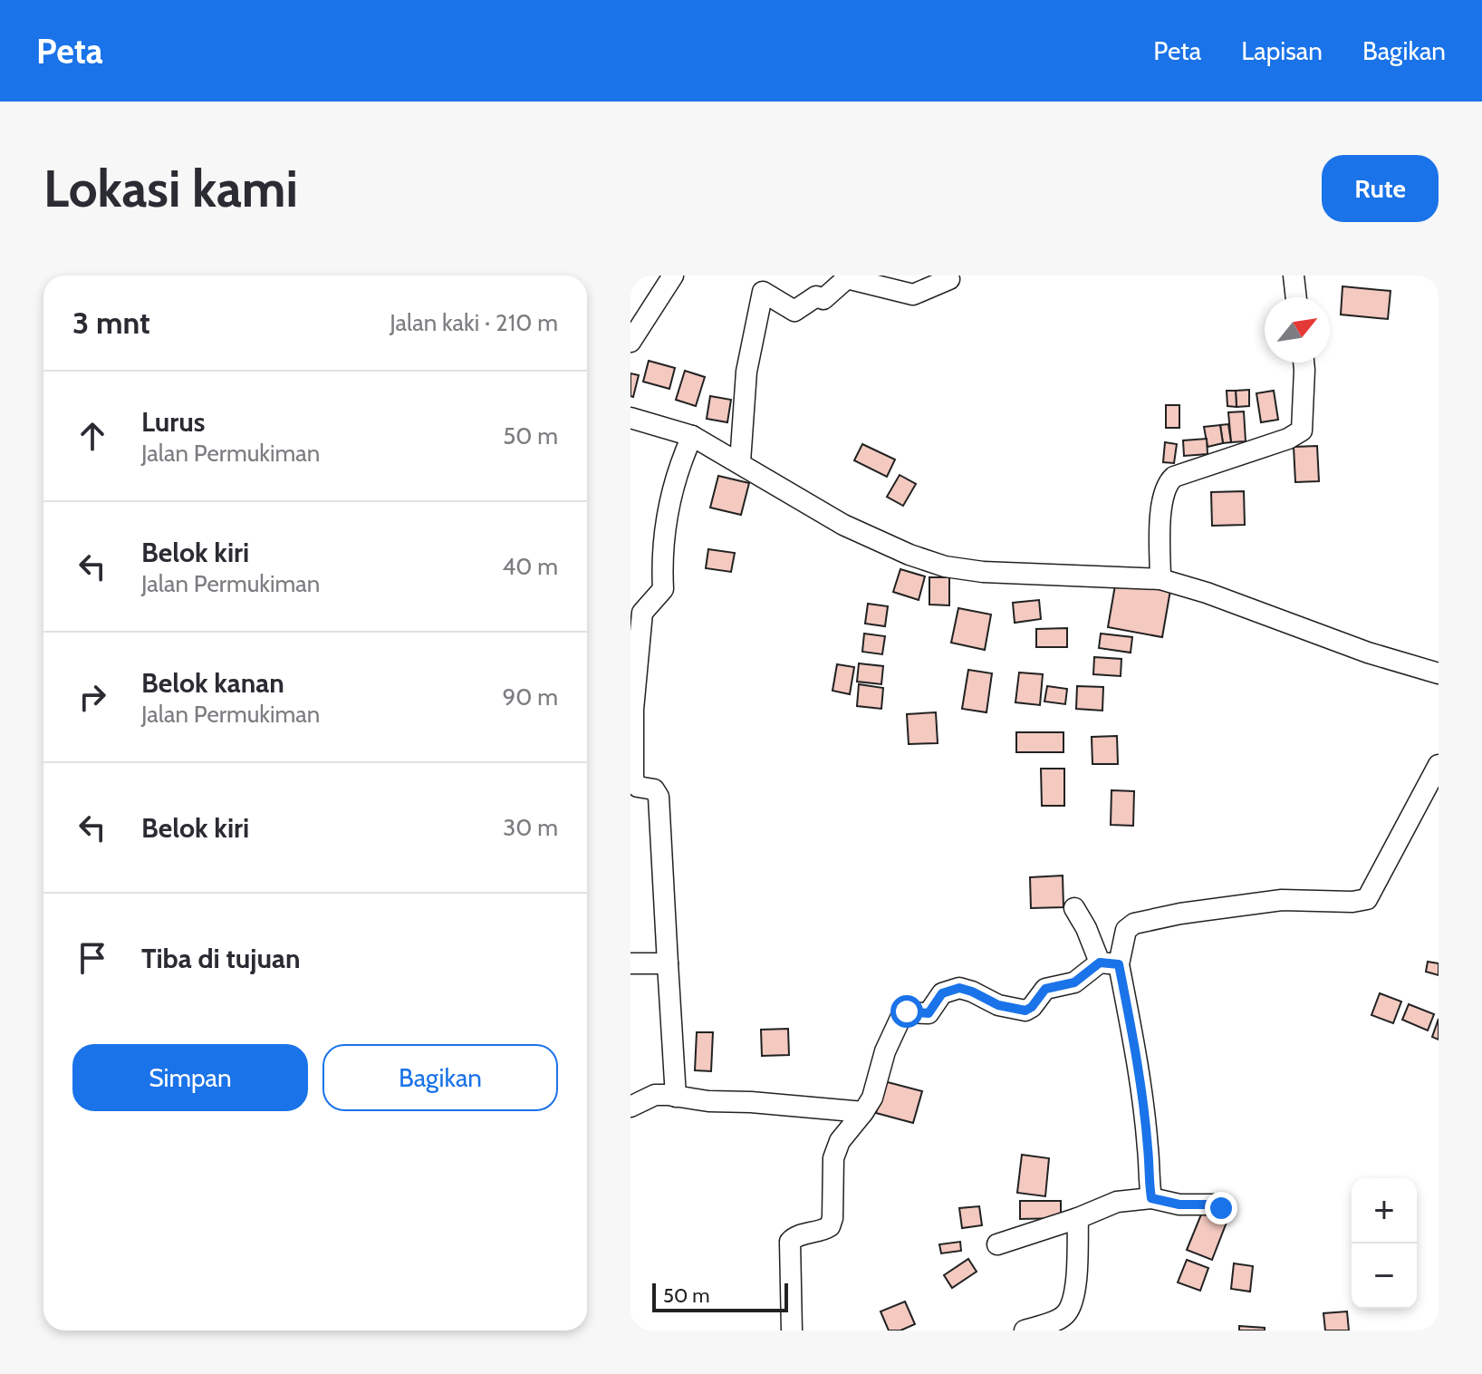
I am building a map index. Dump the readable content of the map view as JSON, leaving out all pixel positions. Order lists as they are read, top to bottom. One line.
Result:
{"scale_bar":"50 m","north":"top right","page":{"header":"Peta","nav":["Peta","Lapisan","Bagikan"],"buttons":["Rute",["Simpan","Bagikan"]],"title":"Lokasi kami","heading":["3 mnt","Jalan kaki · 210 m"],"list":[["Lurus","Jalan Permukiman","50 m"],["Belok kiri","Jalan Permukiman","40 m"],["Belok kanan","Jalan Permukiman","90 m"],["Belok kiri","30 m"],"Tiba di tujuan"],"map_buttons":["+","−"],"scale":"50 m"}}
